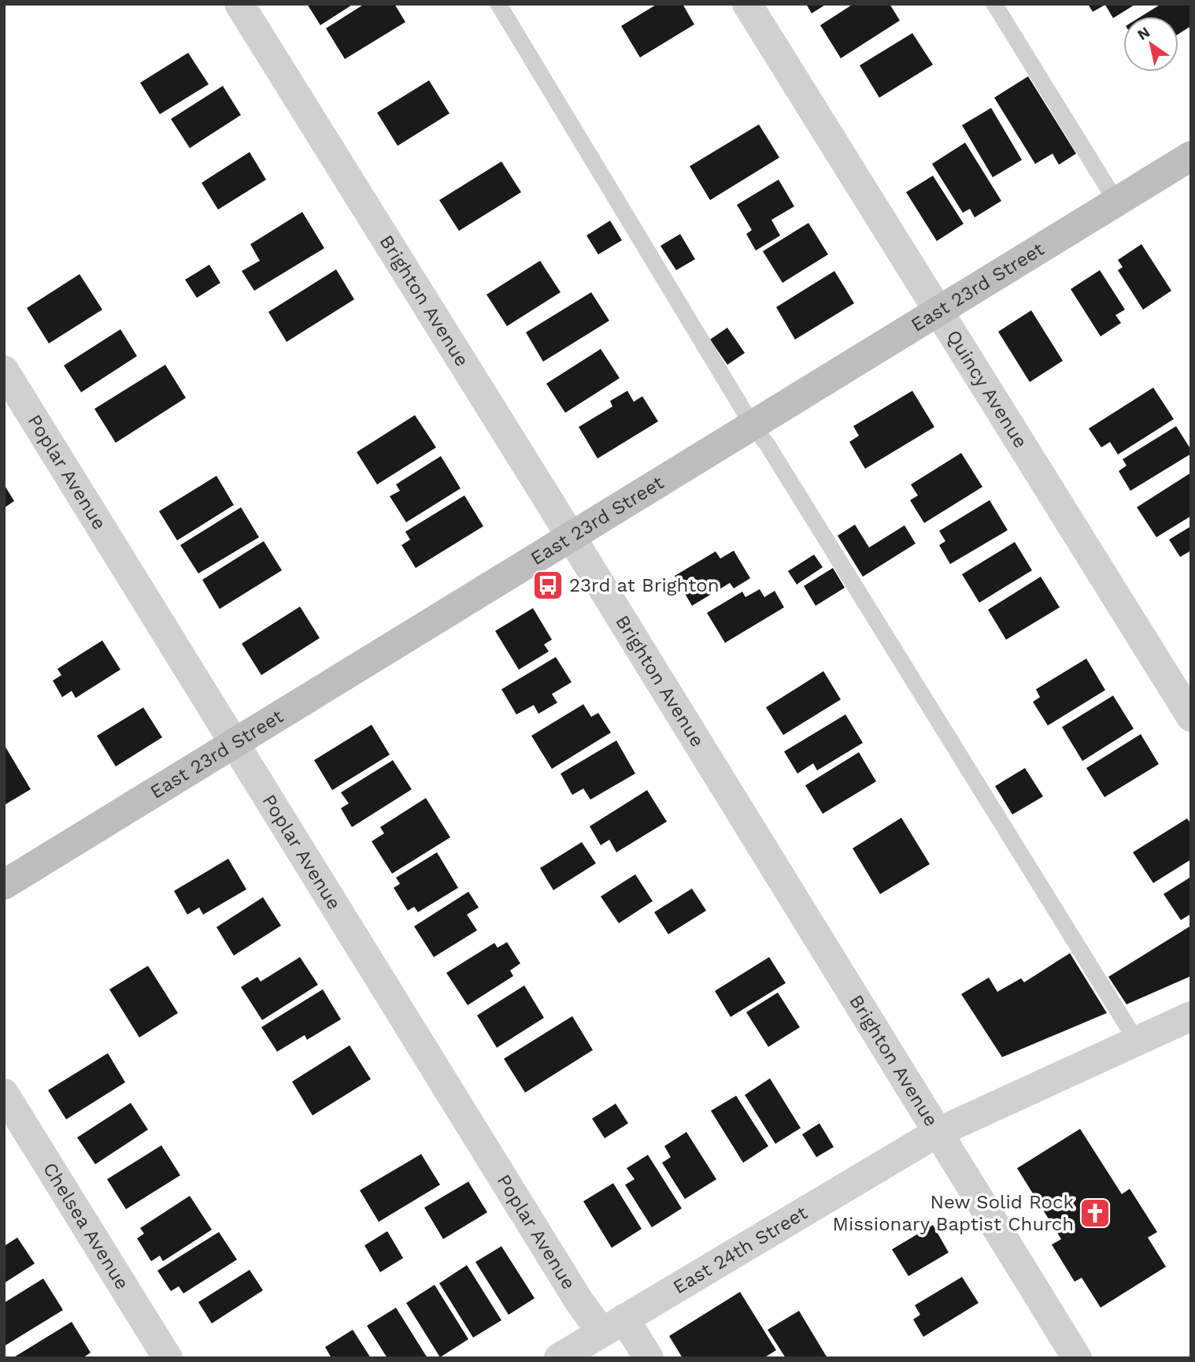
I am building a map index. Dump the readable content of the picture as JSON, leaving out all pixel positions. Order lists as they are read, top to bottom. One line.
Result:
{"streets":{"main road":["East 23rd Street"],"street":["Brighton Avenue","Quincy Avenue","Poplar Avenue","Chelsea Avenue","East 24th Street"]},"crossings":[["East 23rd Street","Brighton Avenue"],["East 23rd Street","Quincy Avenue"],["East 23rd Street","Poplar Avenue"],["Brighton Avenue","East 24th Street"],["Poplar Avenue","East 24th Street"]],"places":{"bus stop":["23rd at Brighton"],"church":["New Solid Rock Missionary Baptist Church"]},"north":"top left"}
